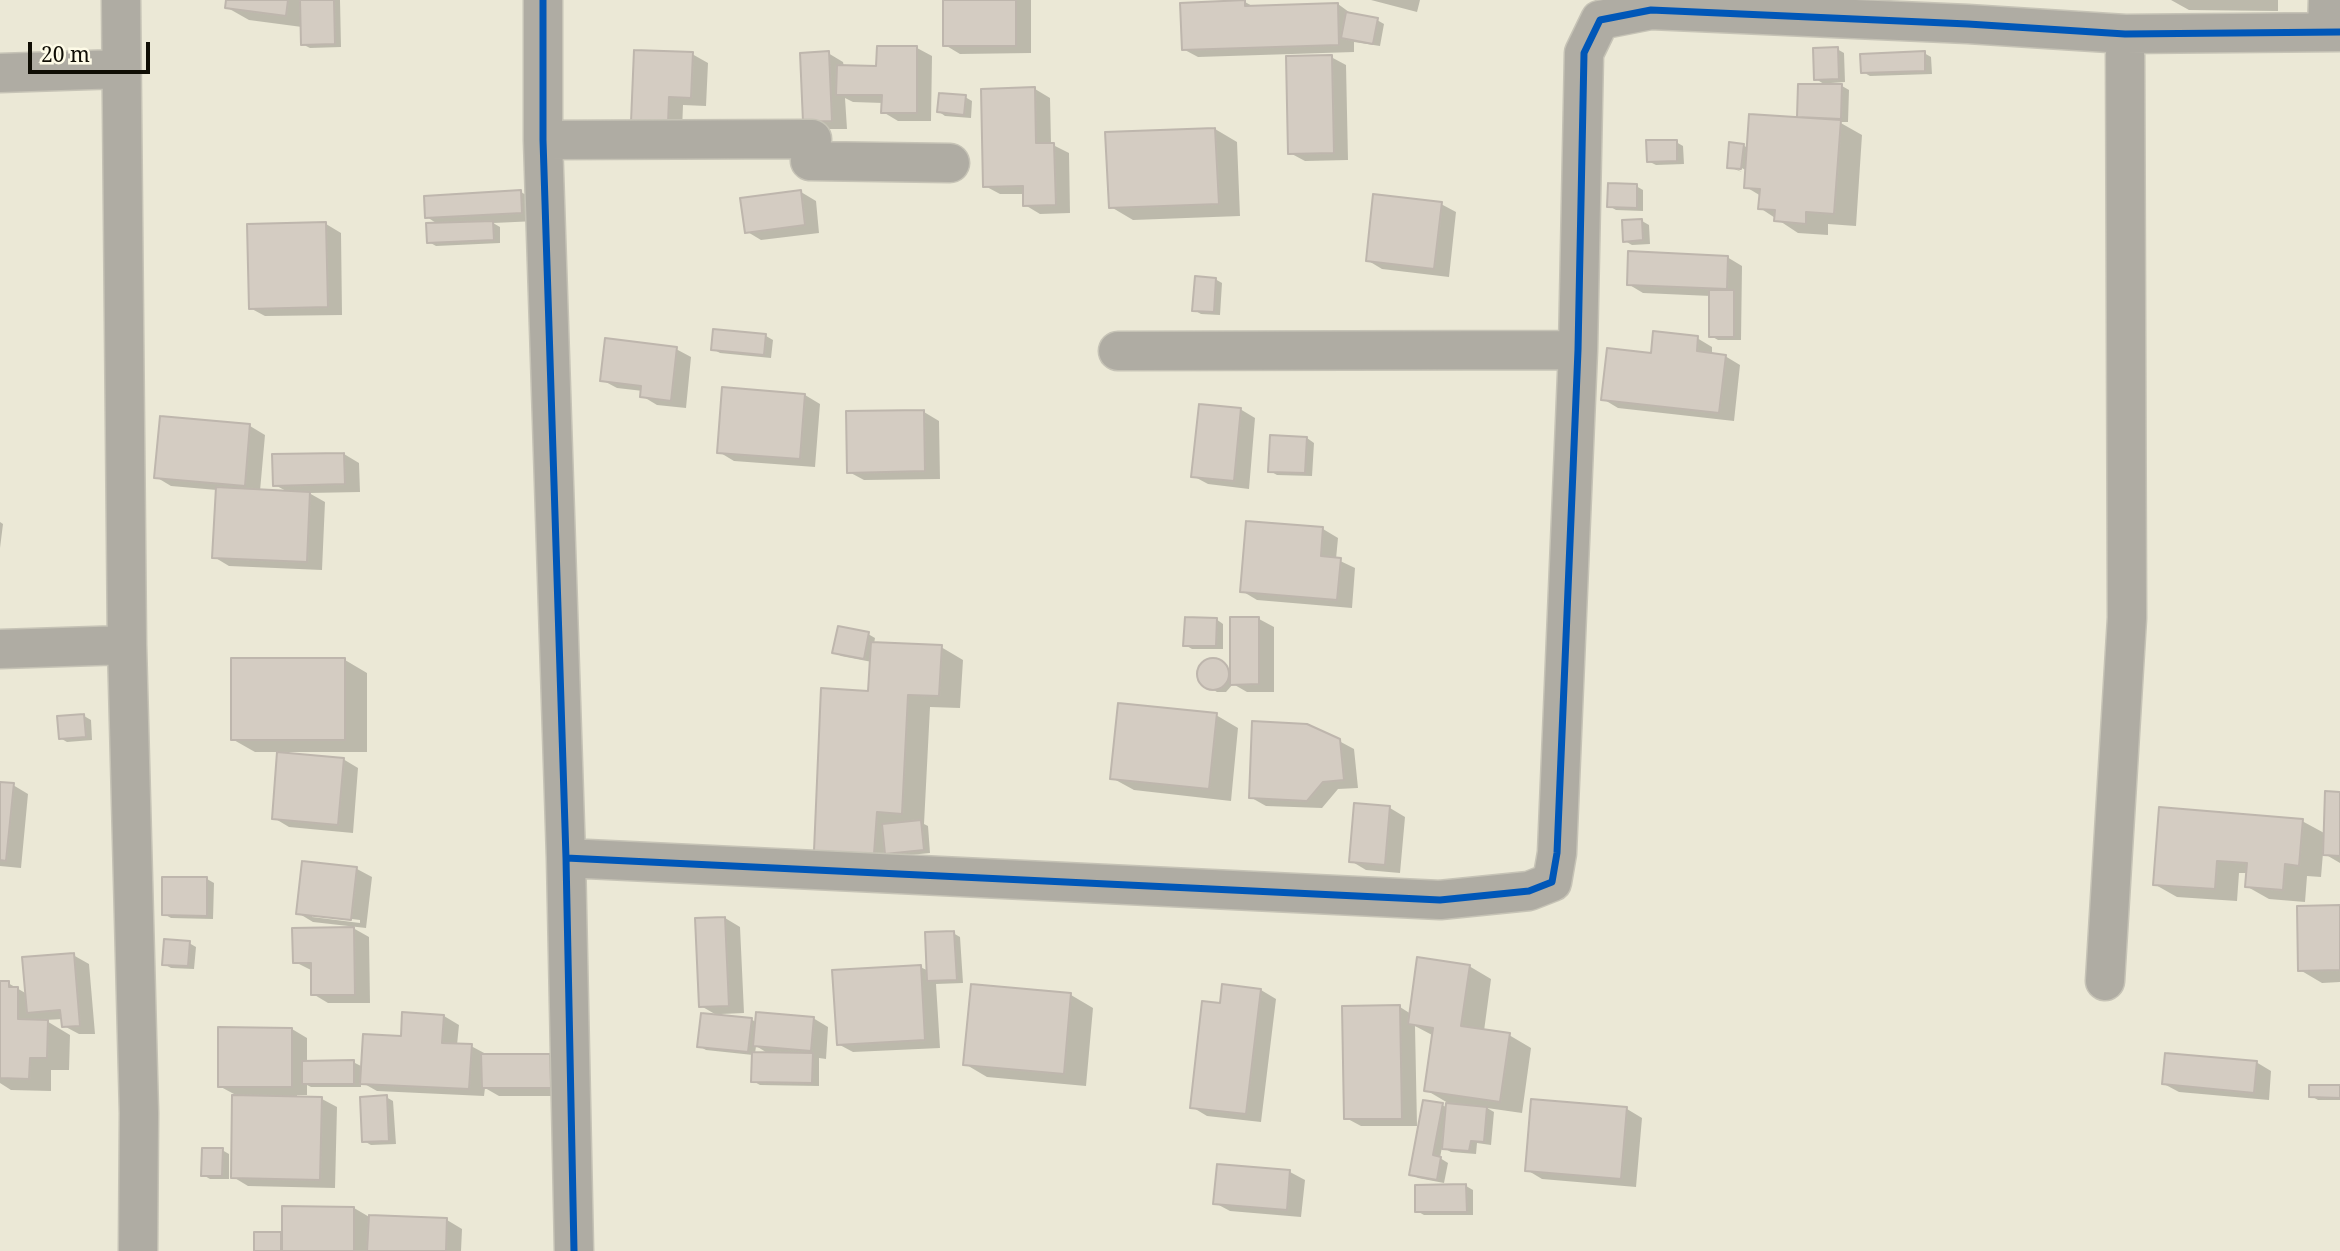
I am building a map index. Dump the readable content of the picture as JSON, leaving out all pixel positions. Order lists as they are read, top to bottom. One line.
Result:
{"scale_bar":"20 m"}
